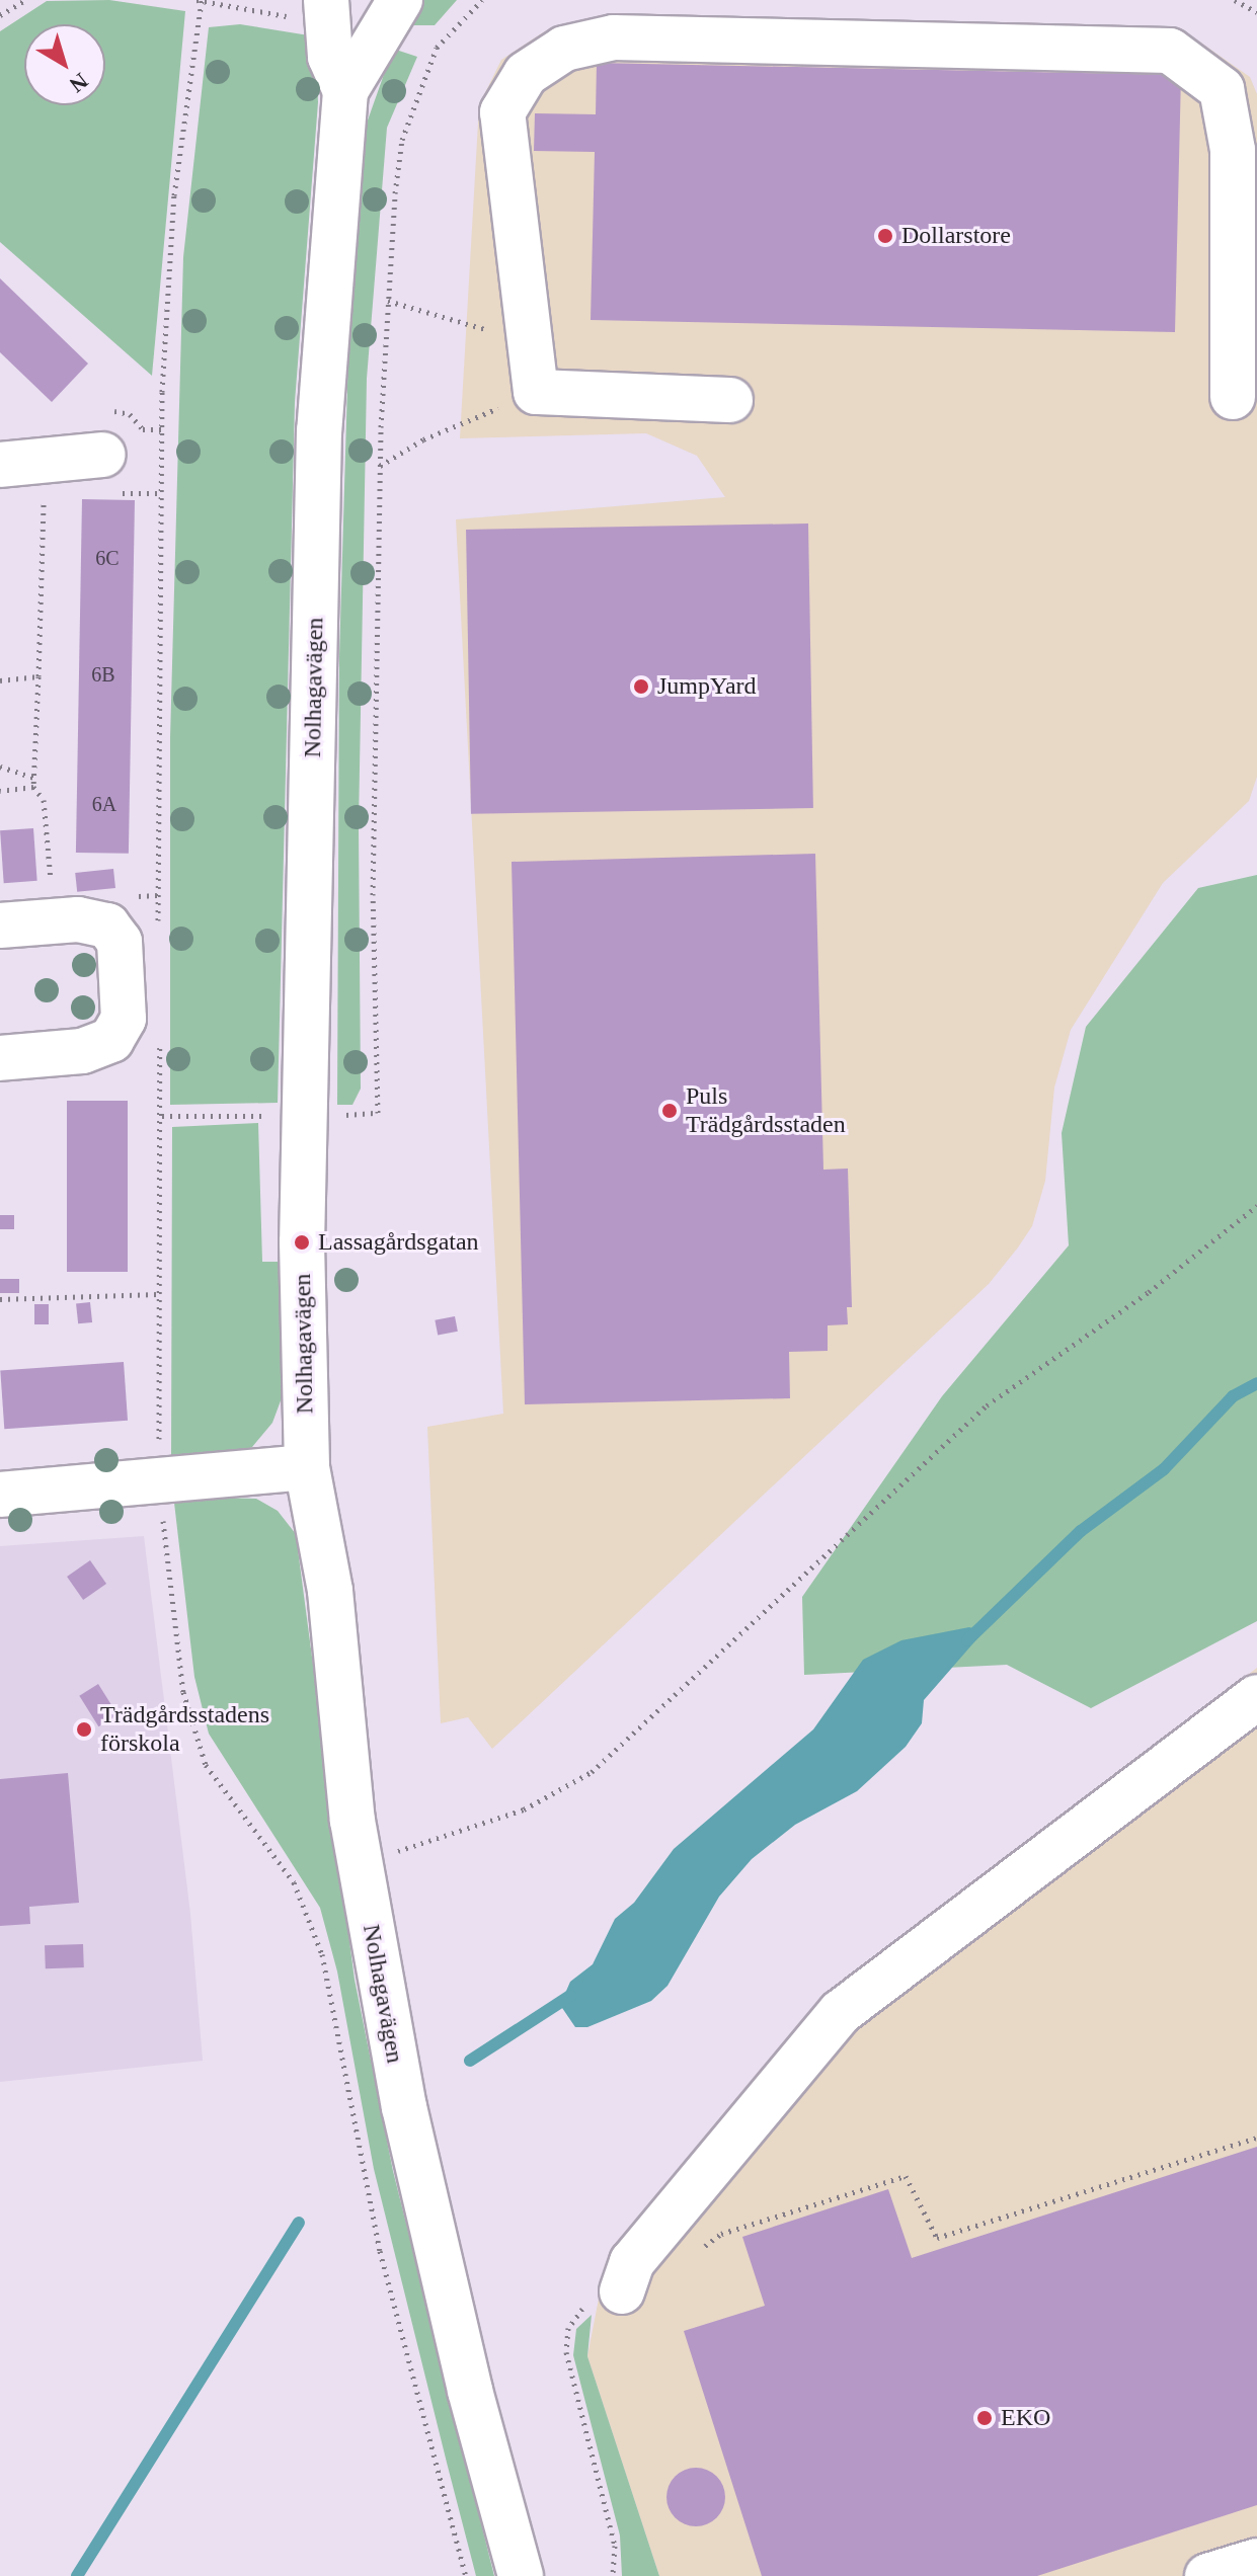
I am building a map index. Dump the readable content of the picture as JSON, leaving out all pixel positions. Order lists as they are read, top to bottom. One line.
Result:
{"streets":{"street":["Nolhagavägen"]},"places":["Dollarstore","JumpYard","Puls Trädgårdsstaden","Lassagårdsgatan","Trädgårdsstadens förskola","EKO"],"house_numbers":["6C","6B","6A"],"north":"bottom right"}
